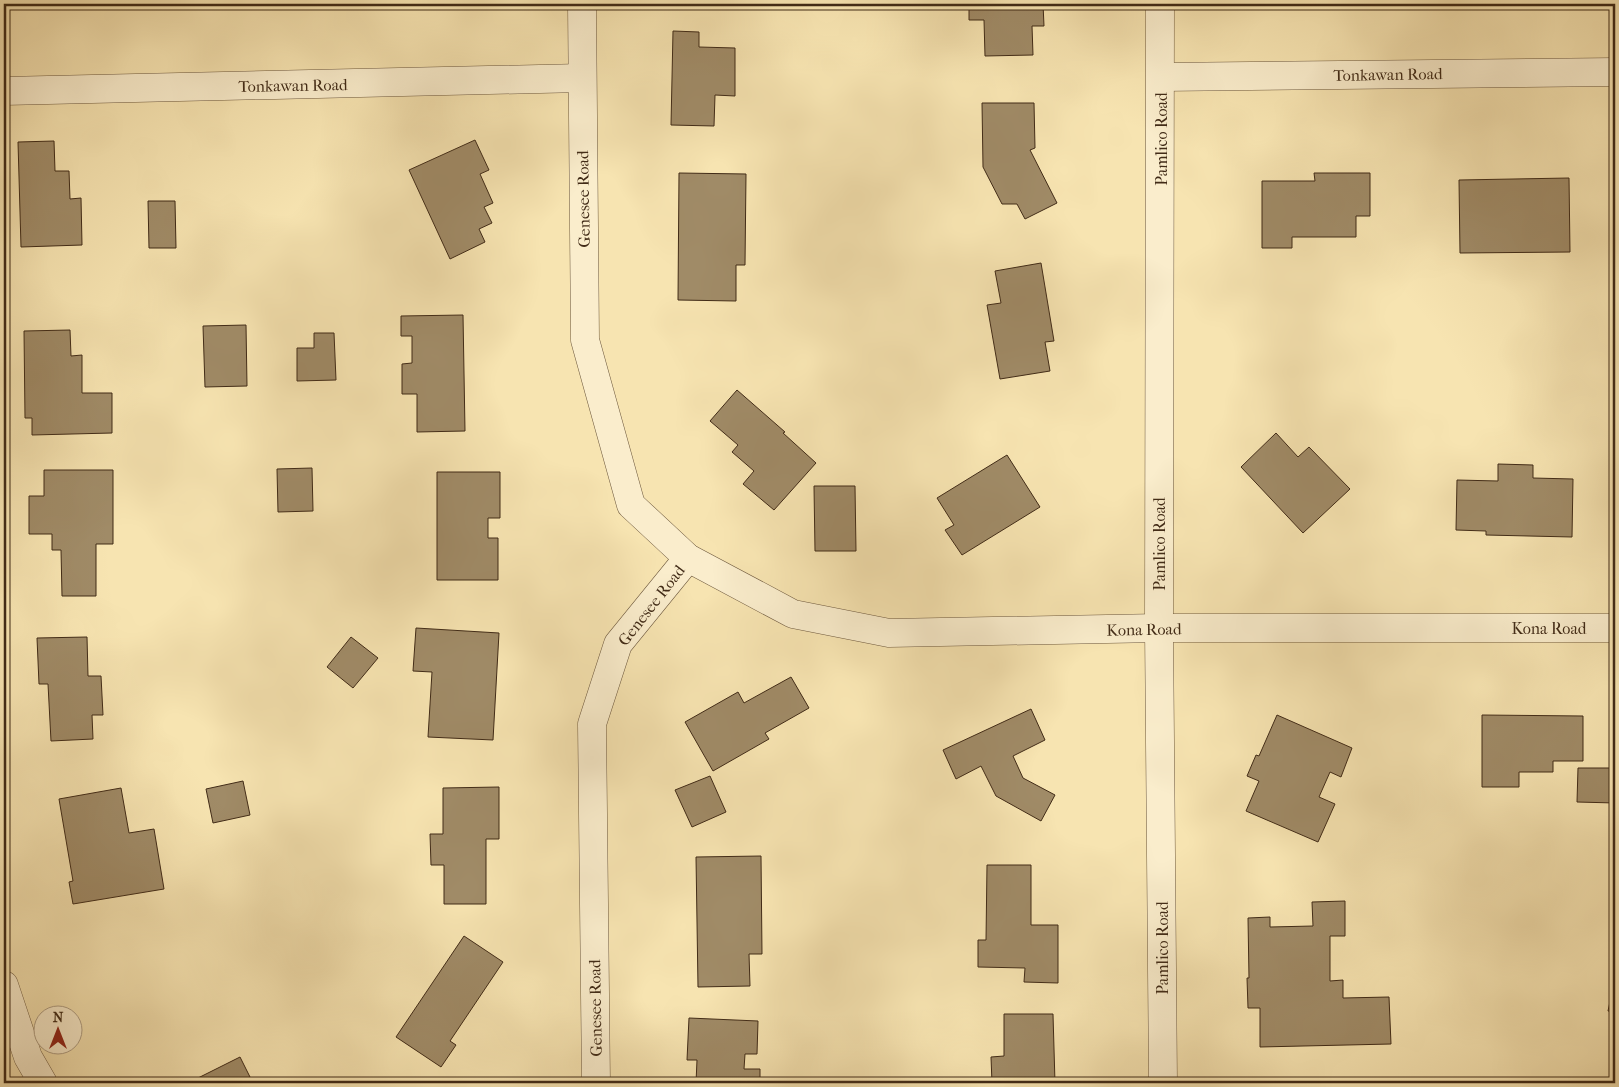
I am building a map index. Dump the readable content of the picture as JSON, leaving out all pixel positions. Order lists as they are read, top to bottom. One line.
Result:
{"streets":{"street":["Tonkawan Road","Pamlico Road","Genesee Road","Kona Road"]},"crossings":[["Tonkawan Road","Pamlico Road"],["Tonkawan Road","Genesee Road"],["Pamlico Road","Kona Road"],["Genesee Road","Kona Road"]],"north":"top"}
